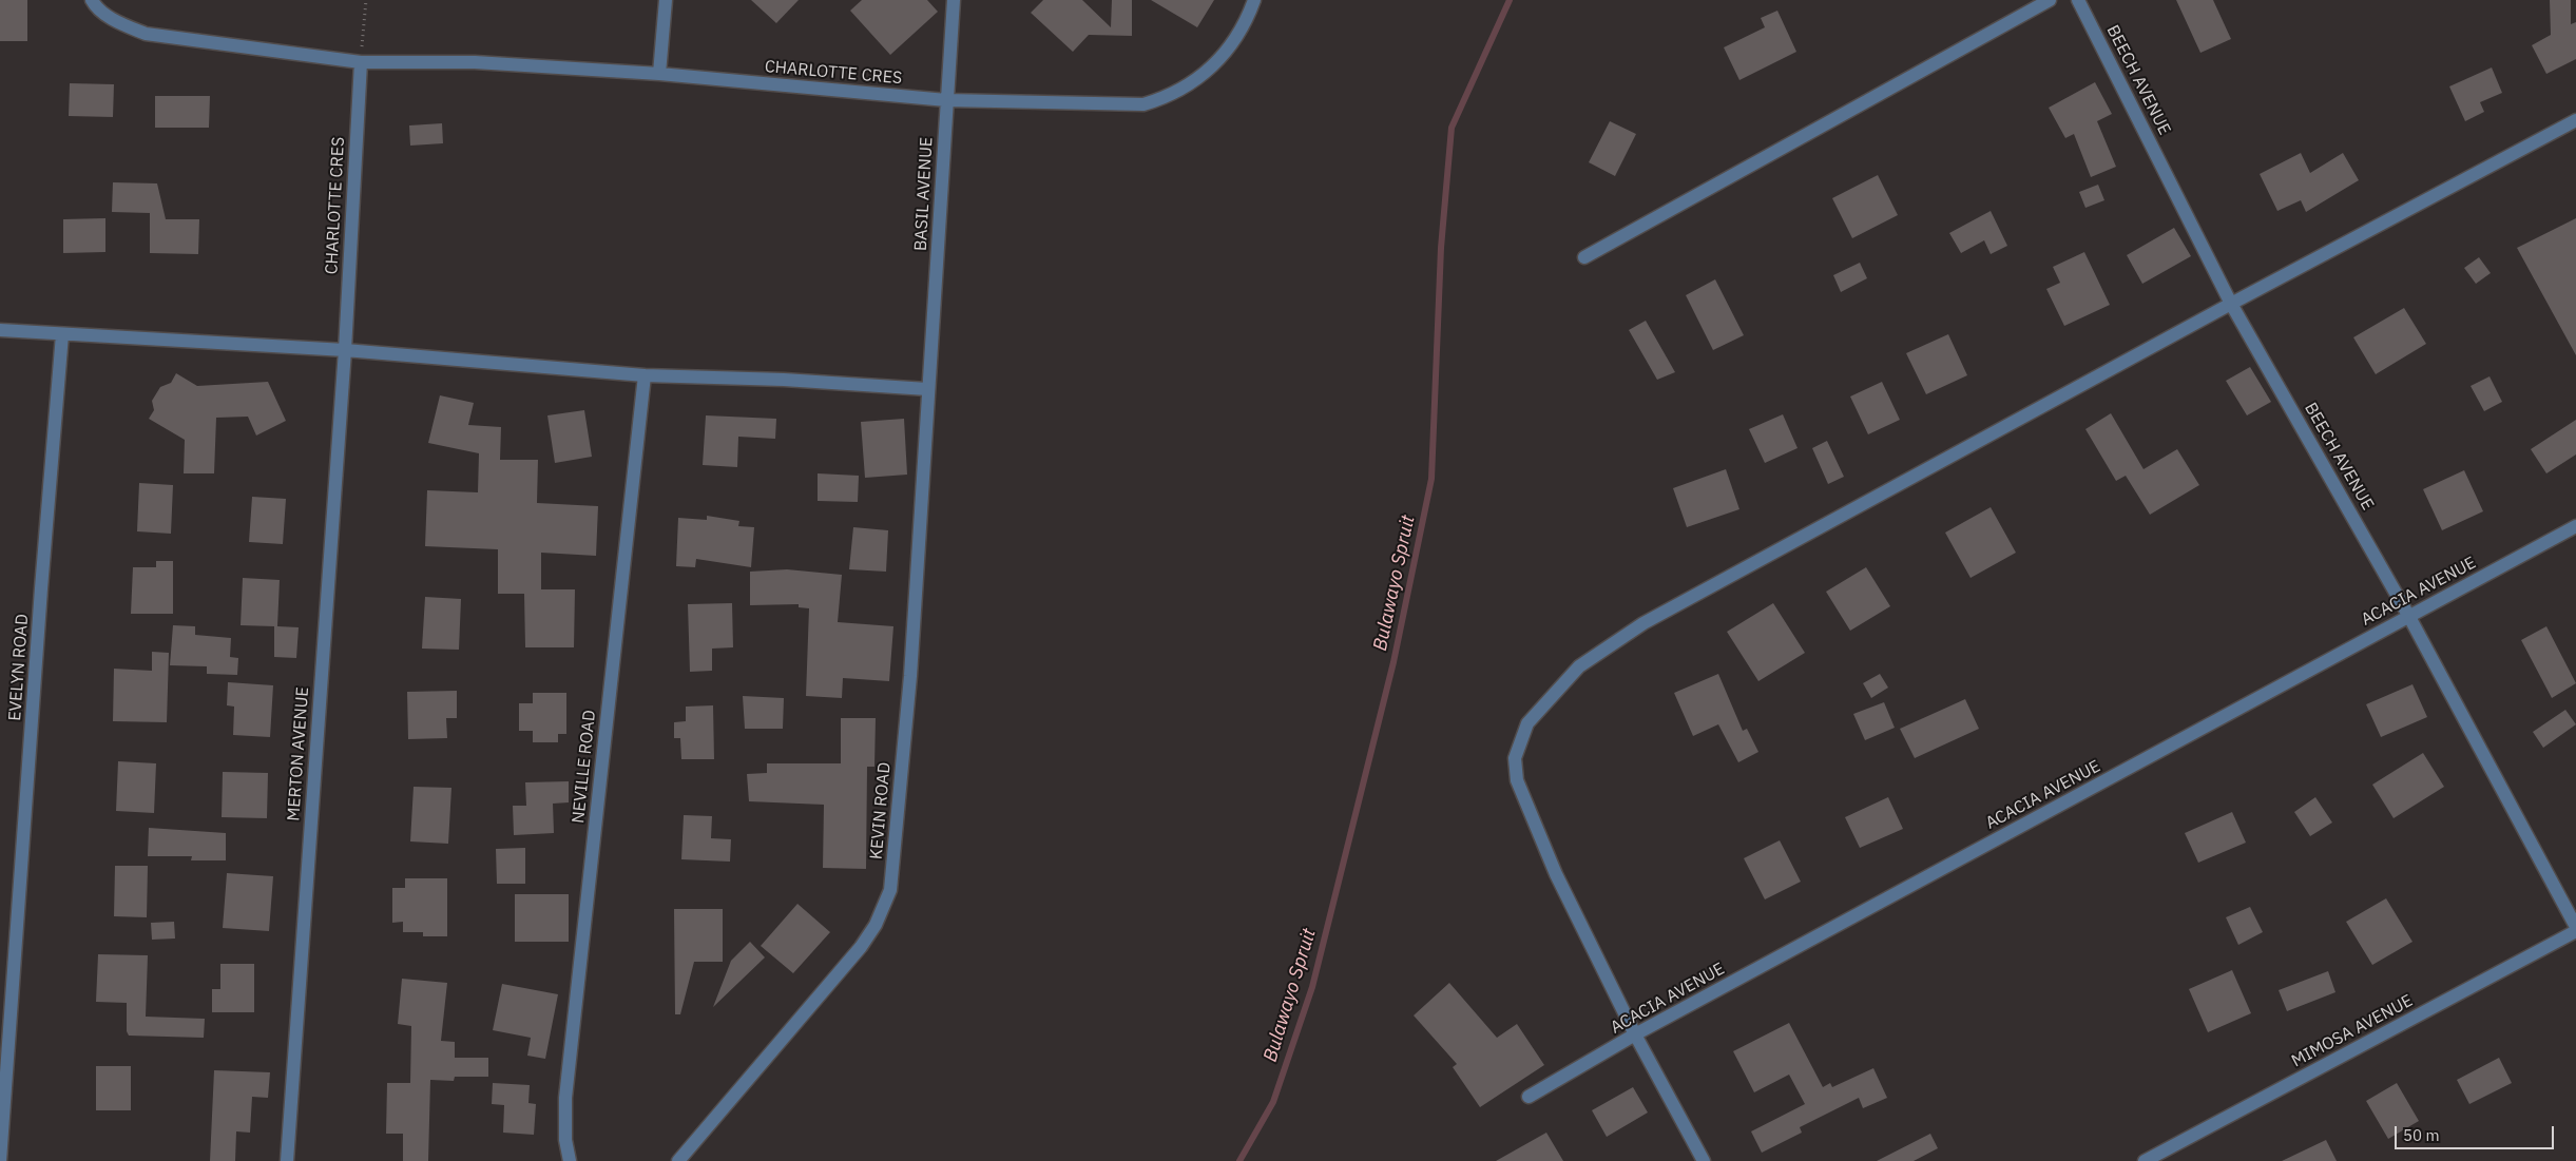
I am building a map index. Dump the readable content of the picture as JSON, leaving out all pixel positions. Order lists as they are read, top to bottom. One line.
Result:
{"streets":{"street":["CHARLOTTE CRES","BEECH AVENUE","BASIL AVENUE","ACACIA AVENUE","EVELYN ROAD","MERTON AVENUE","NEVILLE ROAD","KEVIN ROAD","MIMOSA AVENUE"]},"crossings":[["CHARLOTTE CRES","BASIL AVENUE"],["CHARLOTTE CRES","MERTON AVENUE"],["BEECH AVENUE","ACACIA AVENUE"],["BASIL AVENUE","KEVIN ROAD"]],"water":["Bulawayo Spruit"],"scale_bar":"50 m"}
